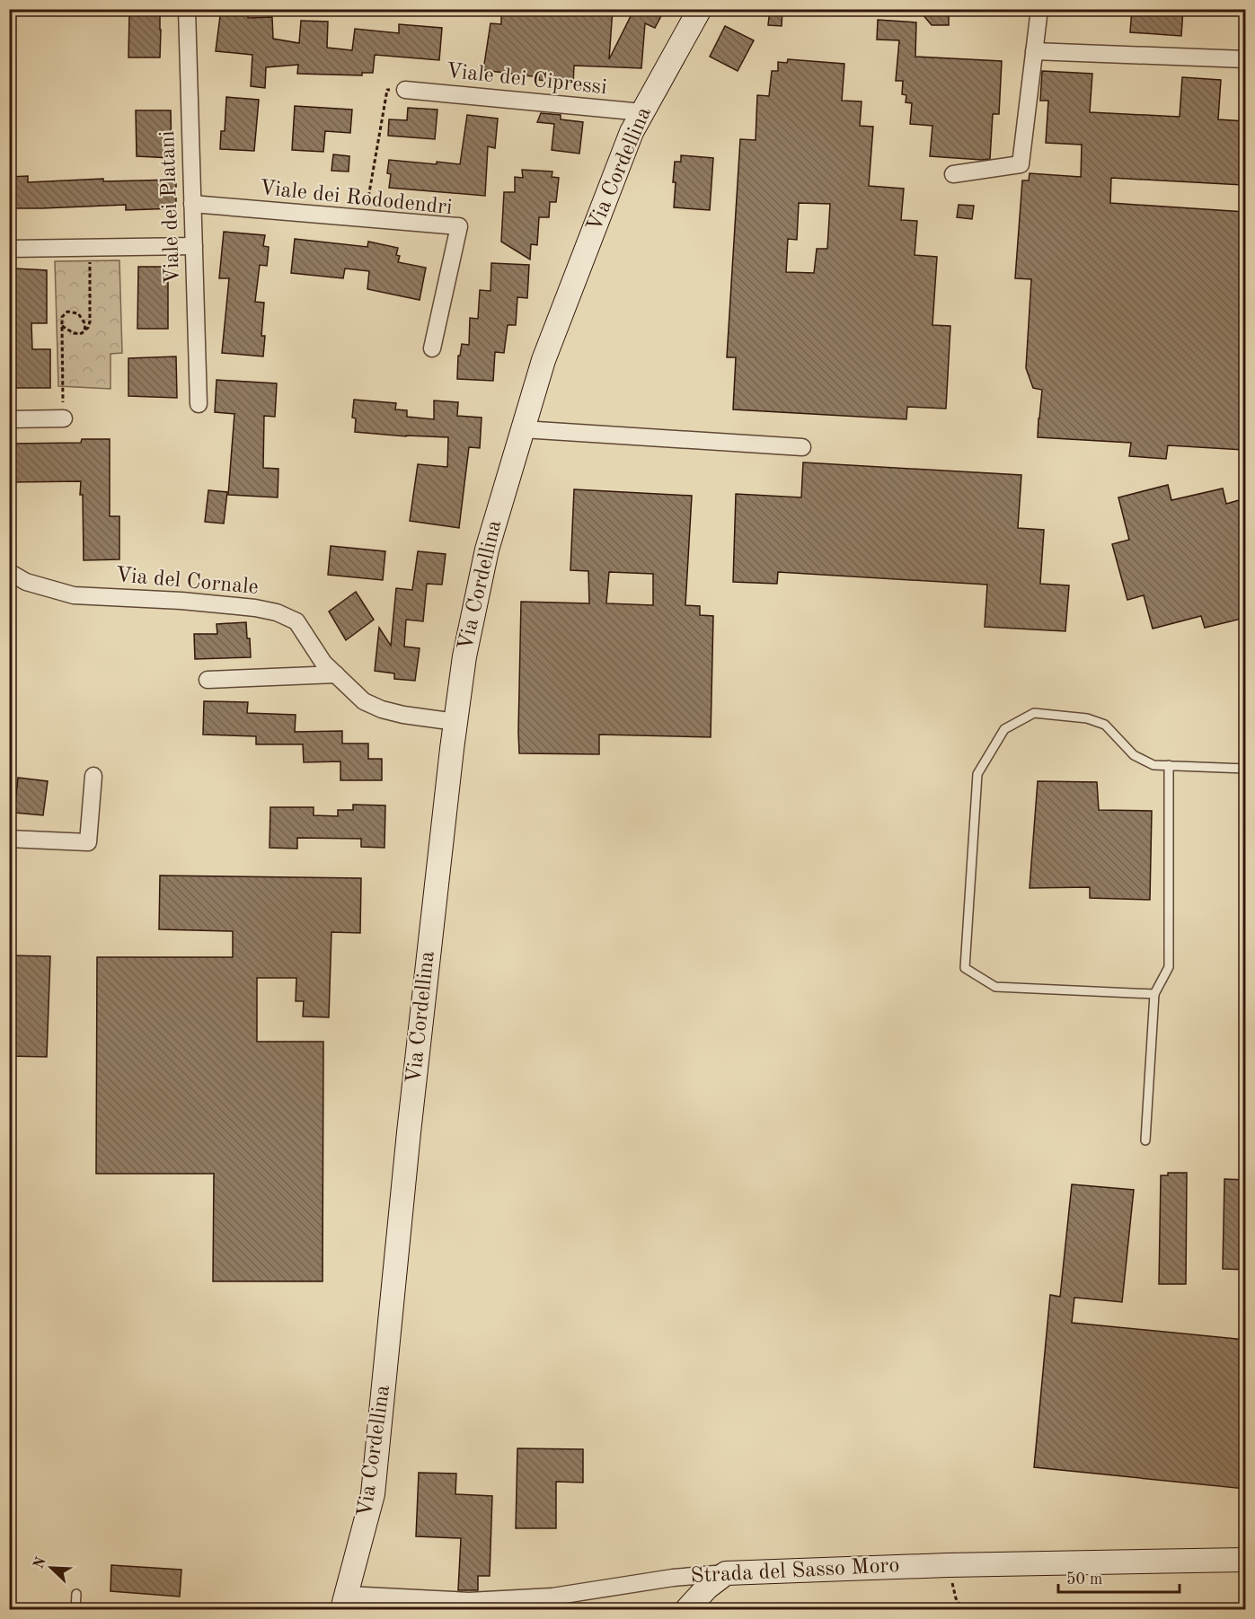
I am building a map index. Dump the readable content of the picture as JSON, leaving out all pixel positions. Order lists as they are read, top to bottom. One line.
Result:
{"streets":{"street":["Viale dei Cipressi","Via Cordellina","Viale dei Rododendri","Viale dei Platani","Via del Cornale","Strada del Sasso Moro"]},"crossings":[["Viale dei Cipressi","Via Cordellina"],["Via Cordellina","Via del Cornale"],["Via Cordellina","Strada del Sasso Moro"],["Viale dei Rododendri","Viale dei Platani"]],"scale_bar":"50 m","north":"top left"}
